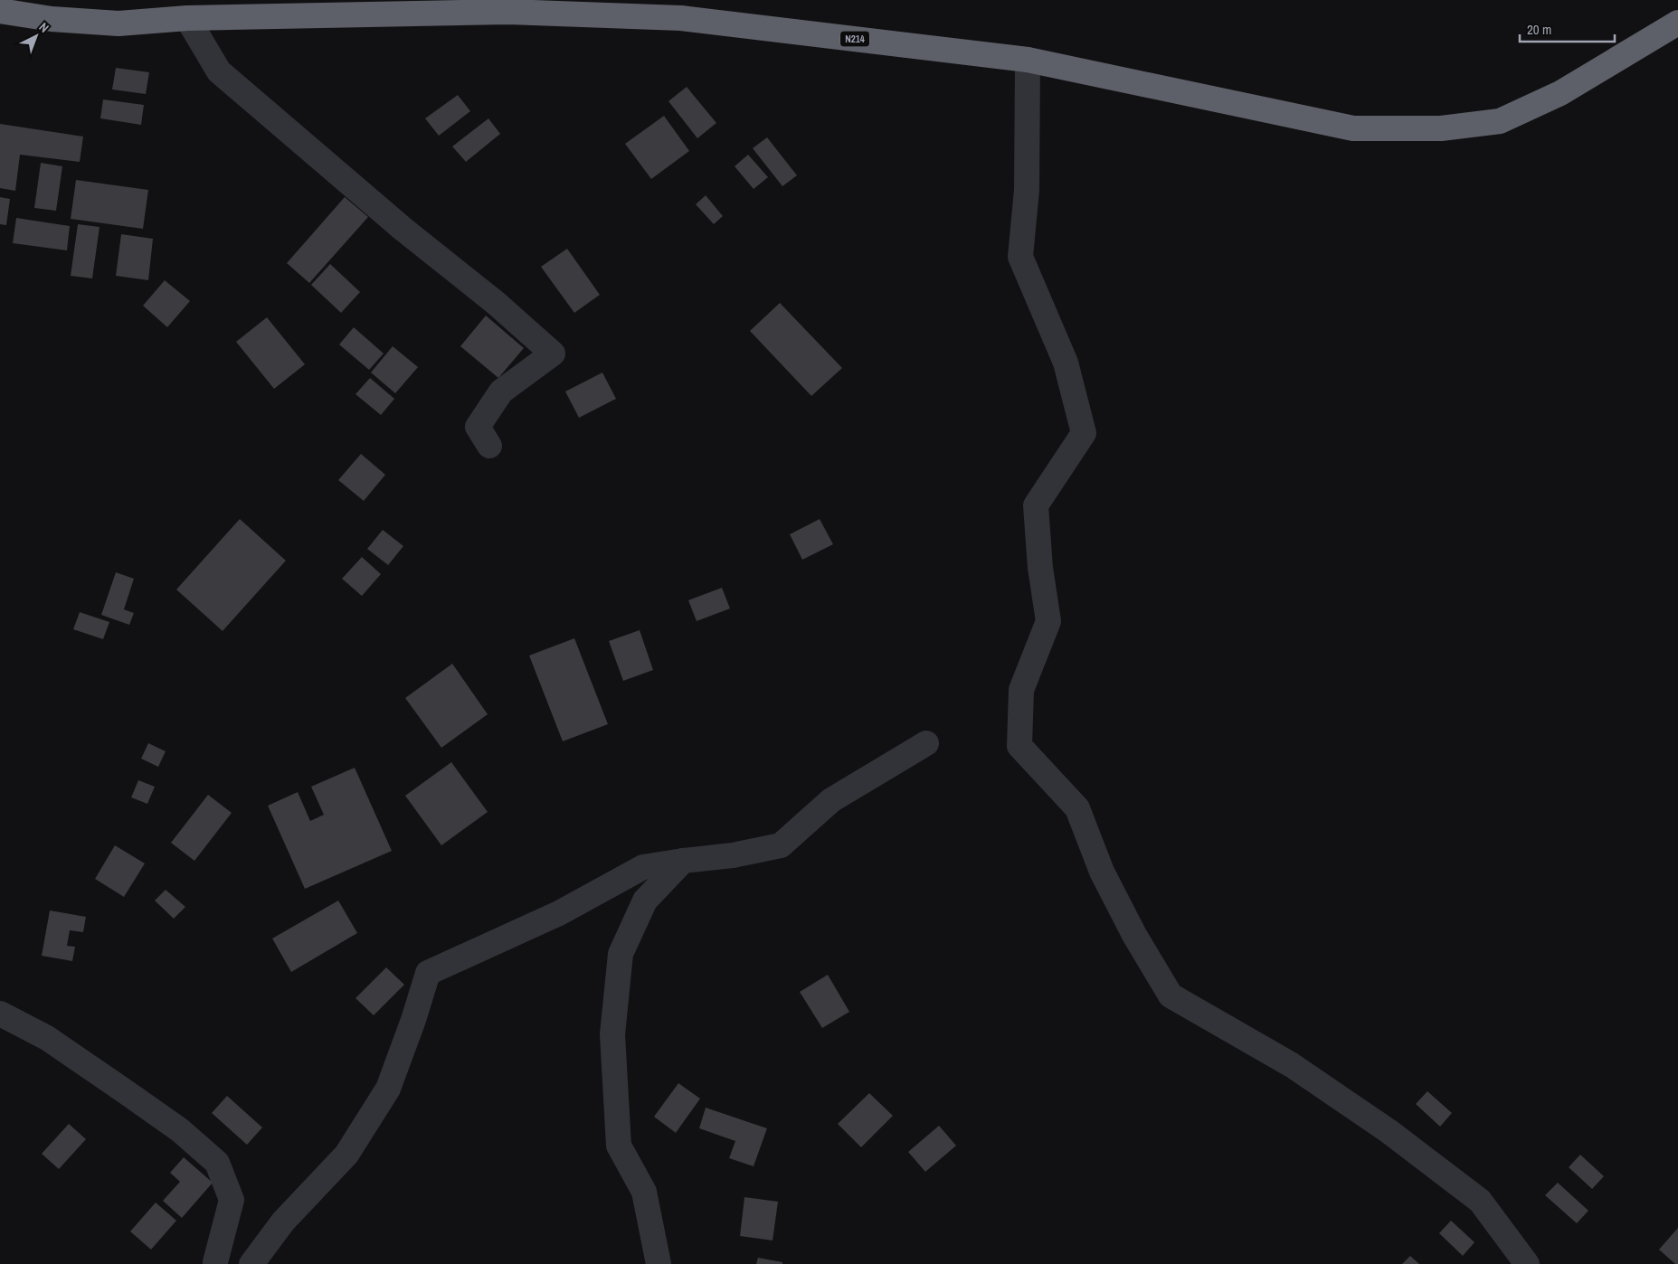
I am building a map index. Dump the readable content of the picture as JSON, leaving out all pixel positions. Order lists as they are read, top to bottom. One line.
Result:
{"streets":{"highway":["N214"]},"scale_bar":"20 m","north":"top right"}
